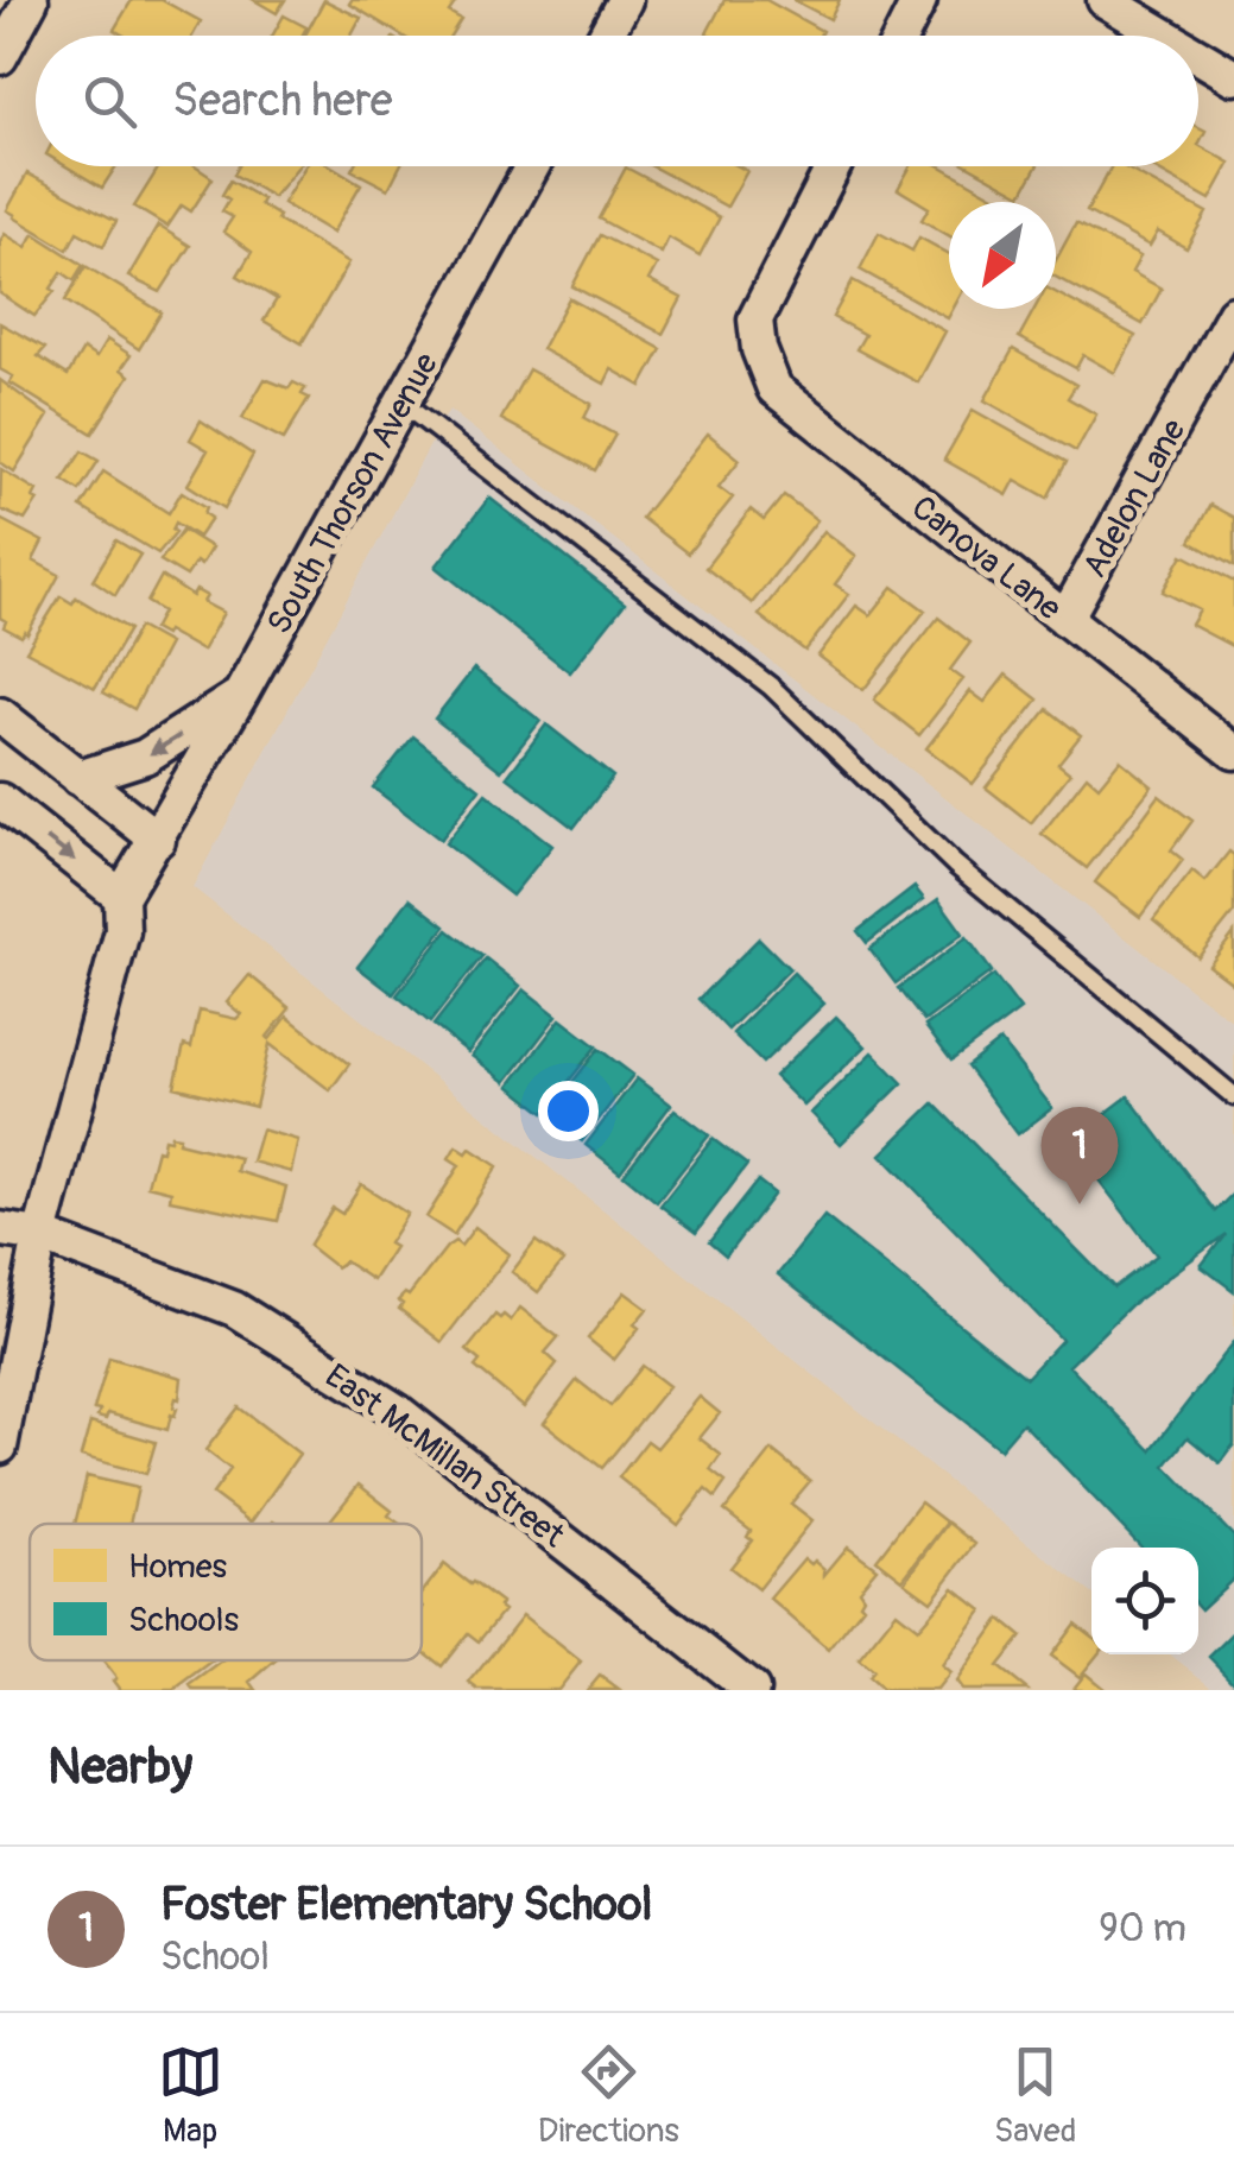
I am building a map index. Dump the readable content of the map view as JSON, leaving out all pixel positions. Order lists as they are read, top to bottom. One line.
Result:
{"streets":{"street":["South Thorson Avenue","Adelon Lane","Canova Lane","East McMillan Street"]},"crossings":[["Adelon Lane","Canova Lane"]],"legend":["Homes","Schools"],"north":"bottom left","page":{"search":"Search here","pins":"1","heading":"Nearby","list":[{"mark":"1","name":"Foster Elementary School","note":"School","value":"90 m"}],"nav":["Map","Directions","Saved"]}}
